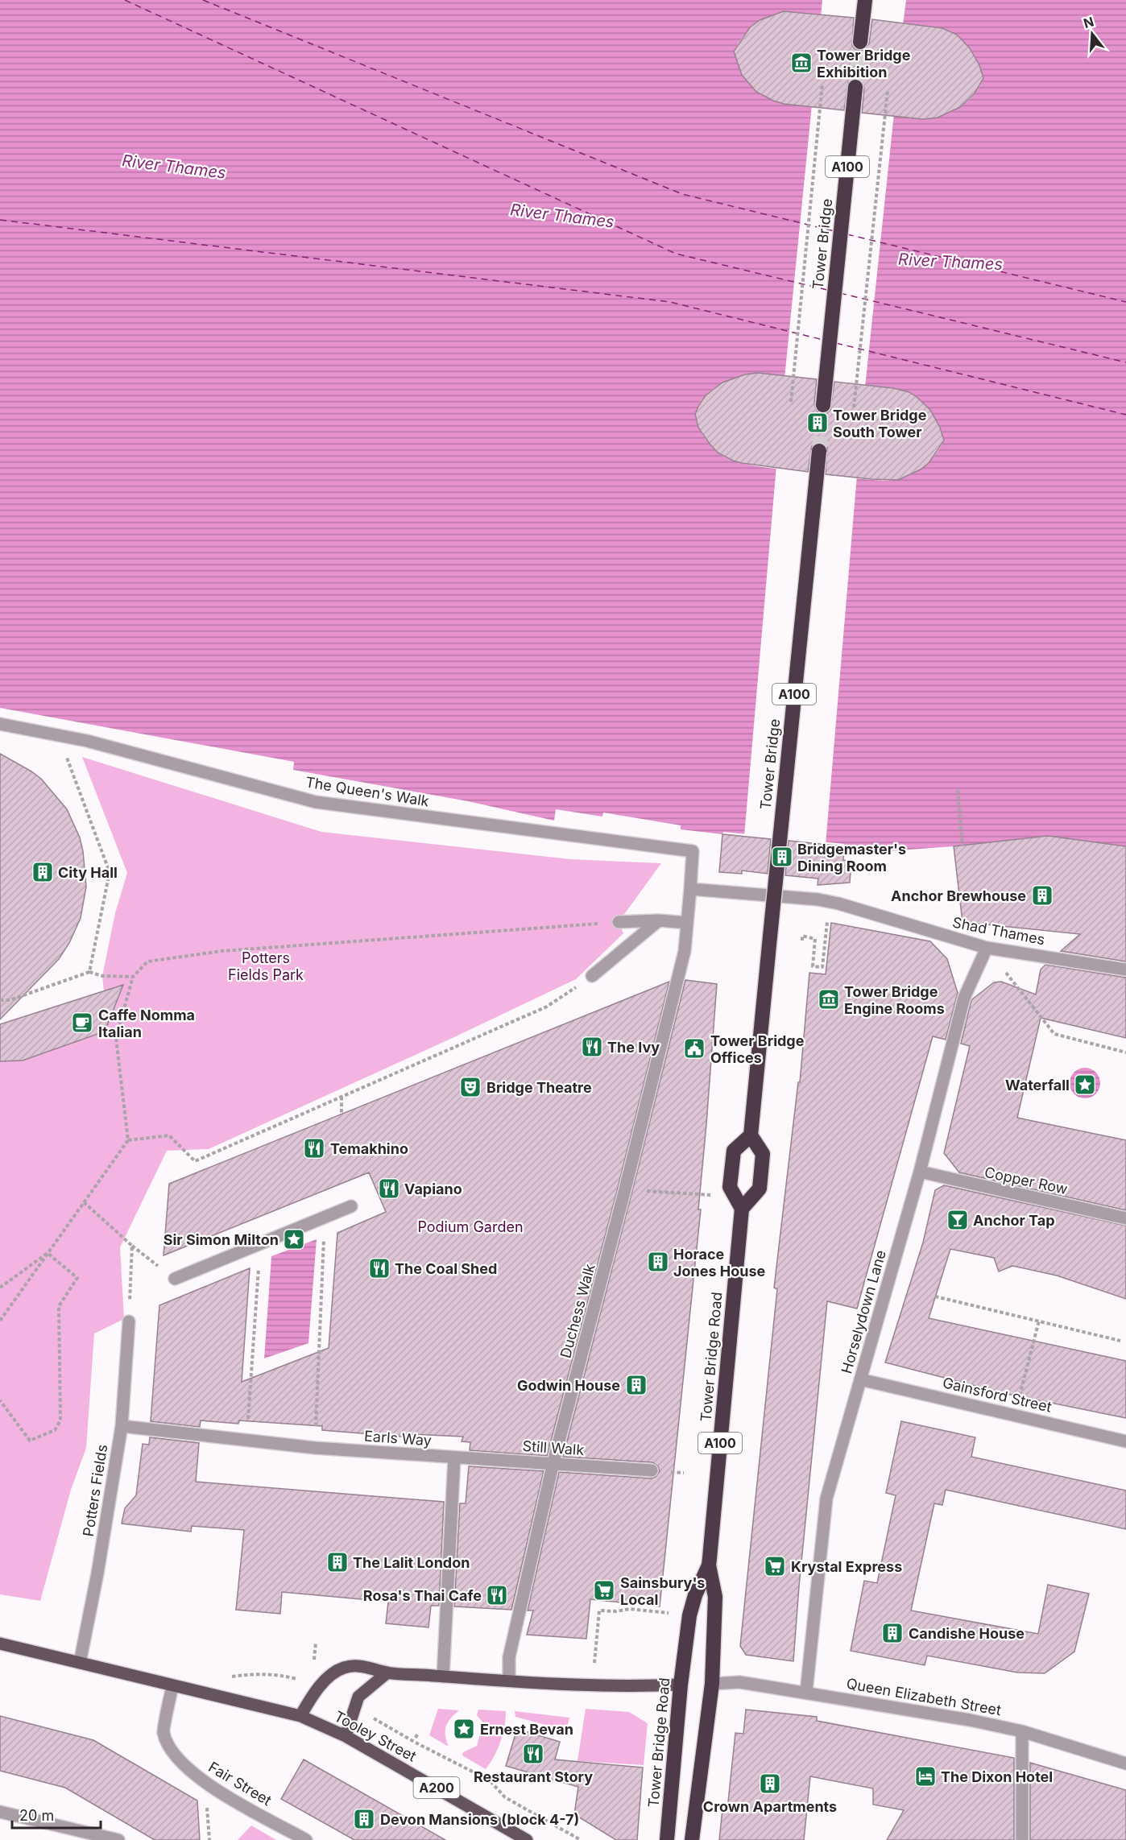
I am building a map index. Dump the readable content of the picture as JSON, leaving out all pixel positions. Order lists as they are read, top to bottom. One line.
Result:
{"streets":{"highway":["A100","Tower Bridge","Tower Bridge Road"],"main road":["Tooley Street","A200"],"street":["The Queen's Walk","Shad Thames","Copper Row","Duchess Walk","Horselydown Lane","Gainsford Street","Earls Way","Still Walk","Potters Fields","Queen Elizabeth Street","Fair Street"]},"crossings":[["The Queen's Walk","Shad Thames"],["The Queen's Walk","Duchess Walk"],["Shad Thames","Duchess Walk"],["Shad Thames","Horselydown Lane"],["Copper Row","Horselydown Lane"],["Duchess Walk","Still Walk"],["Horselydown Lane","Gainsford Street"],["Horselydown Lane","Queen Elizabeth Street"],["Tower Bridge Road","Queen Elizabeth Street"],["Earls Way","Still Walk"],["Earls Way","Potters Fields"],["Potters Fields","Tooley Street"],["Tooley Street","Fair Street"]],"water":["River Thames"],"parks":["Potters Fields Park","Podium Garden"],"places":{"museum":["Tower Bridge Exhibition","Tower Bridge Engine Rooms"],"building":["Tower Bridge South Tower","Bridgemaster's Dining Room","City Hall","Anchor Brewhouse","Horace Jones House","Godwin House","The Lalit London","Candishe House","Crown Apartments","Devon Mansions (block 4-7)"],"cafe":["Caffe Nomma Italian"],"restaurant":["The Ivy","Temakhino","Vapiano","The Coal Shed","Rosa's Thai Cafe","Restaurant Story"],"public building":["Tower Bridge Offices"],"place":["Waterfall","Sir Simon Milton","Ernest Bevan"],"theatre":["Bridge Theatre"],"bar":["Anchor Tap"],"supermarket":["Krystal Express","Sainsbury's Local"],"hotel":["The Dixon Hotel"]},"scale_bar":"20 m","north":"top"}
